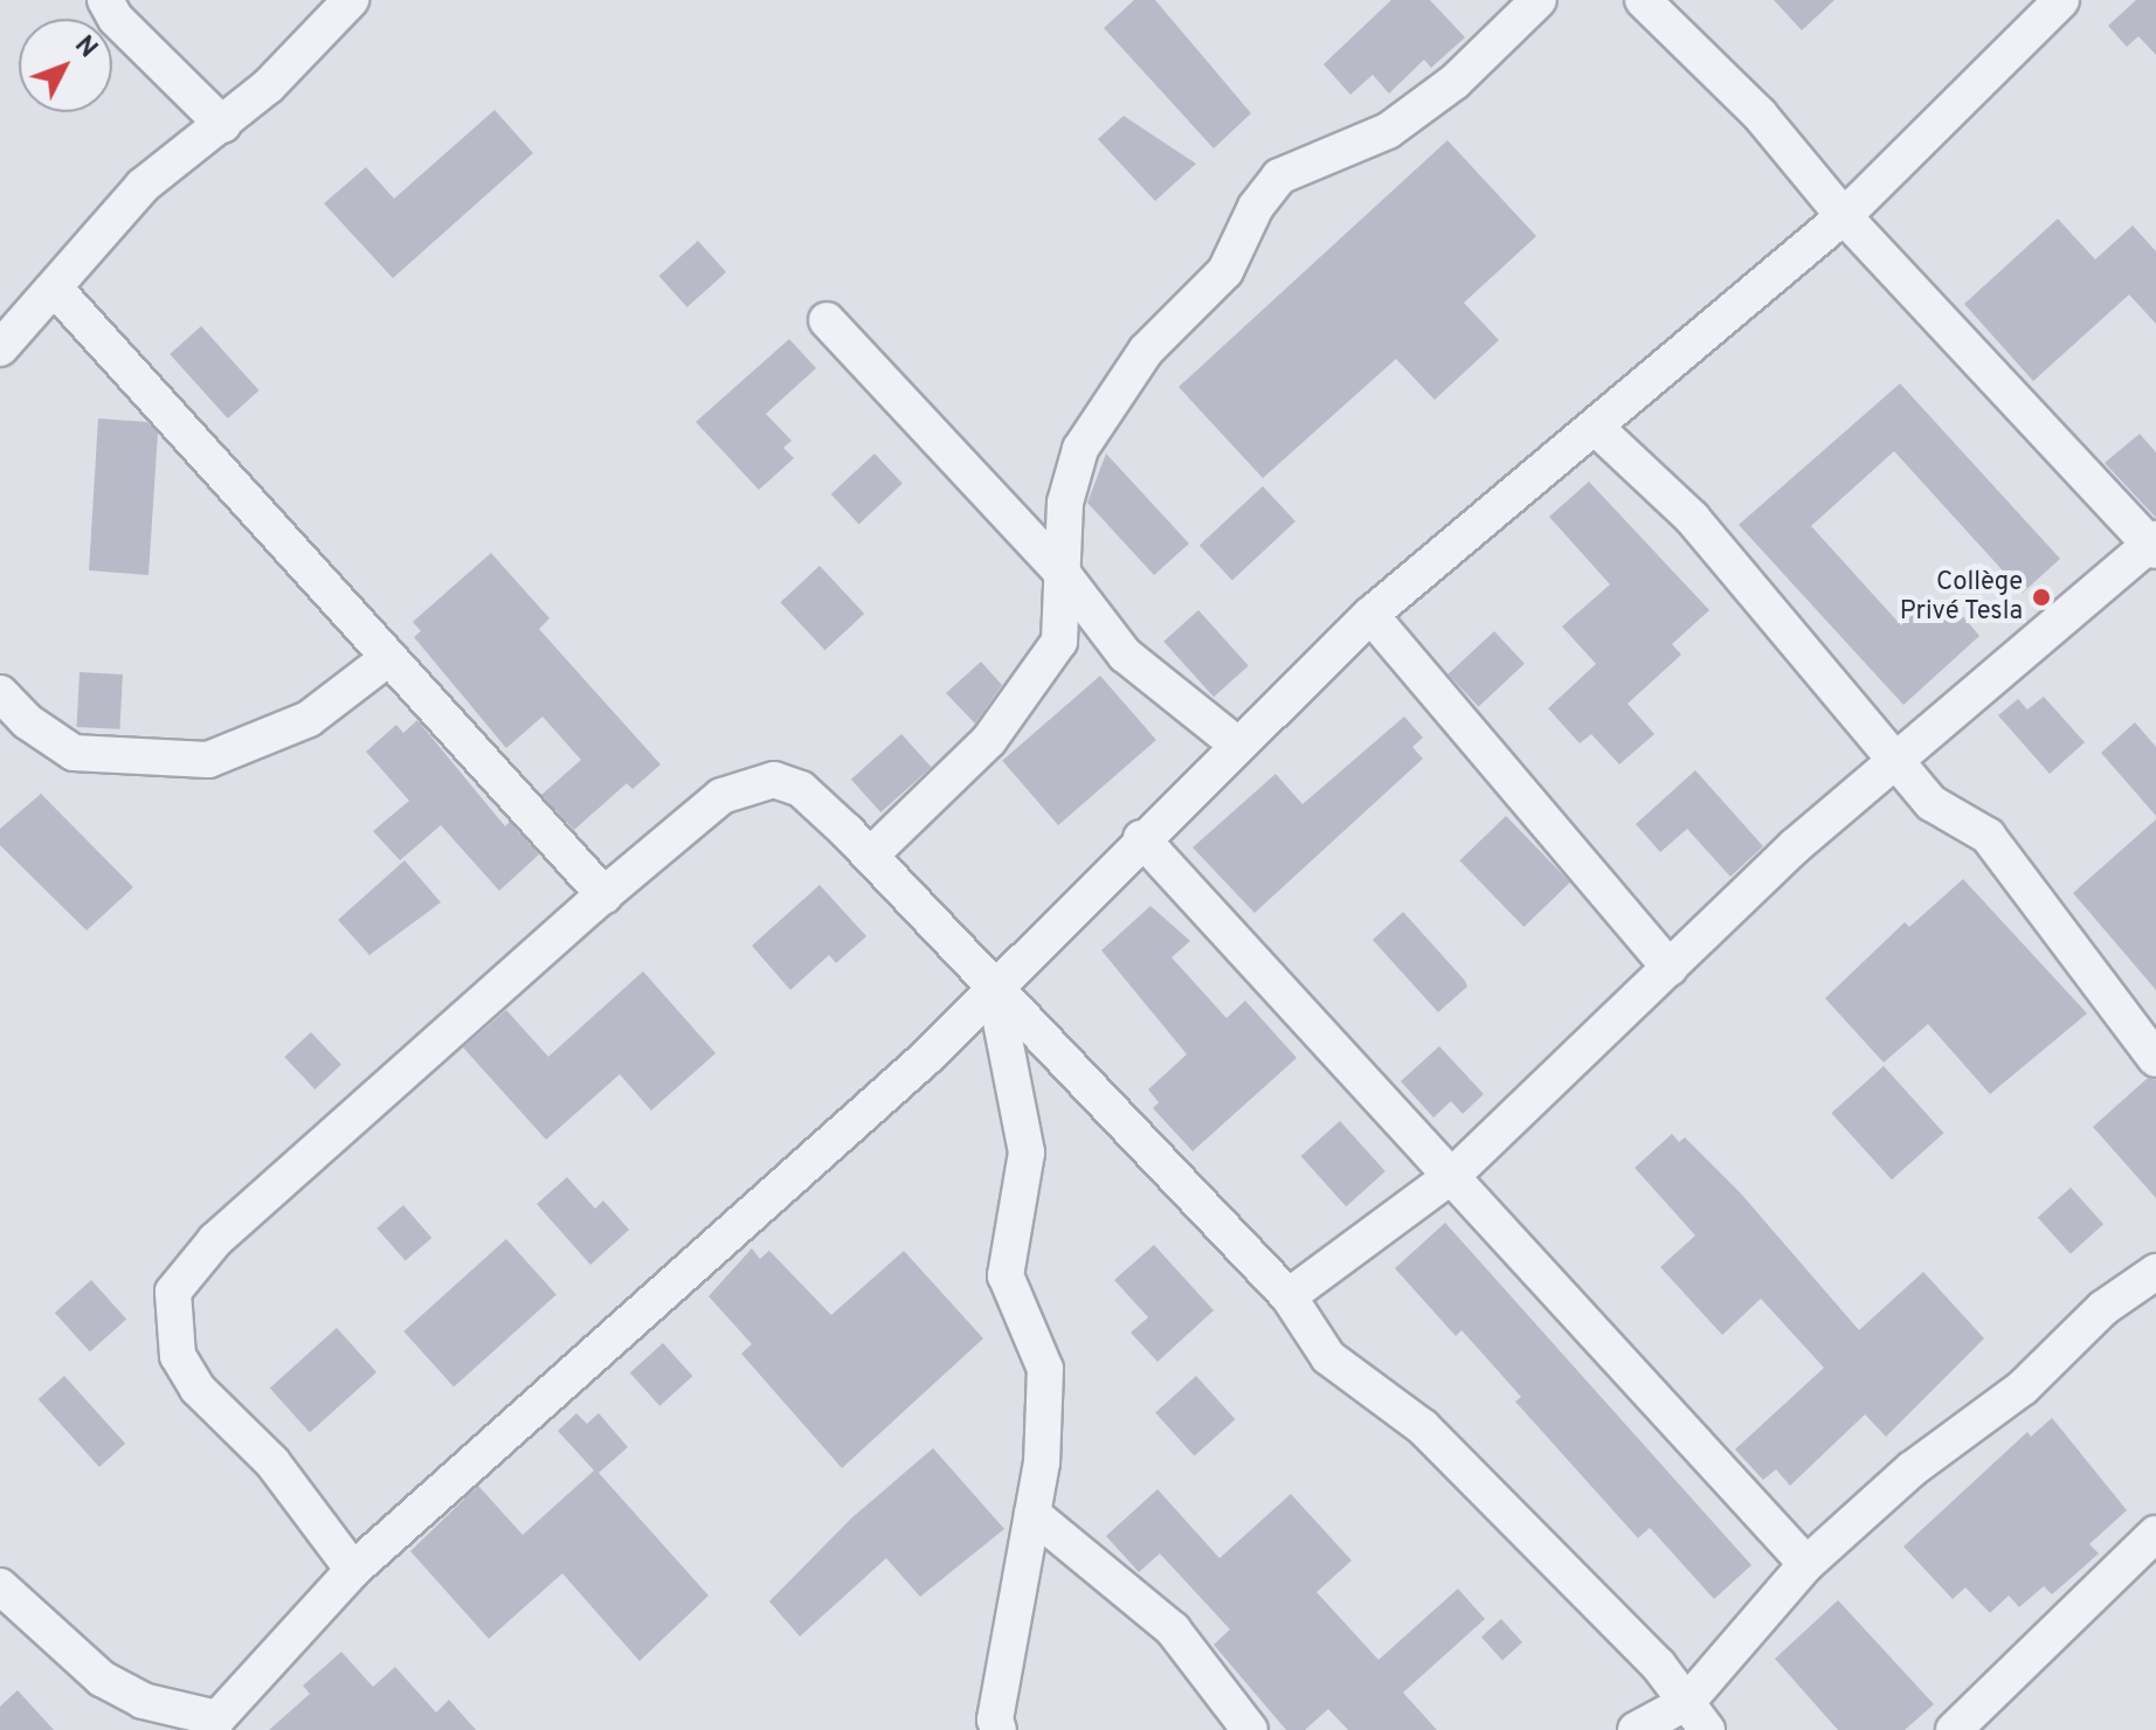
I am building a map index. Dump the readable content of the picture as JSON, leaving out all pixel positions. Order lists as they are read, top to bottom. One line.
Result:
{"places":["Collège Privé Tesla"],"north":"top right"}
